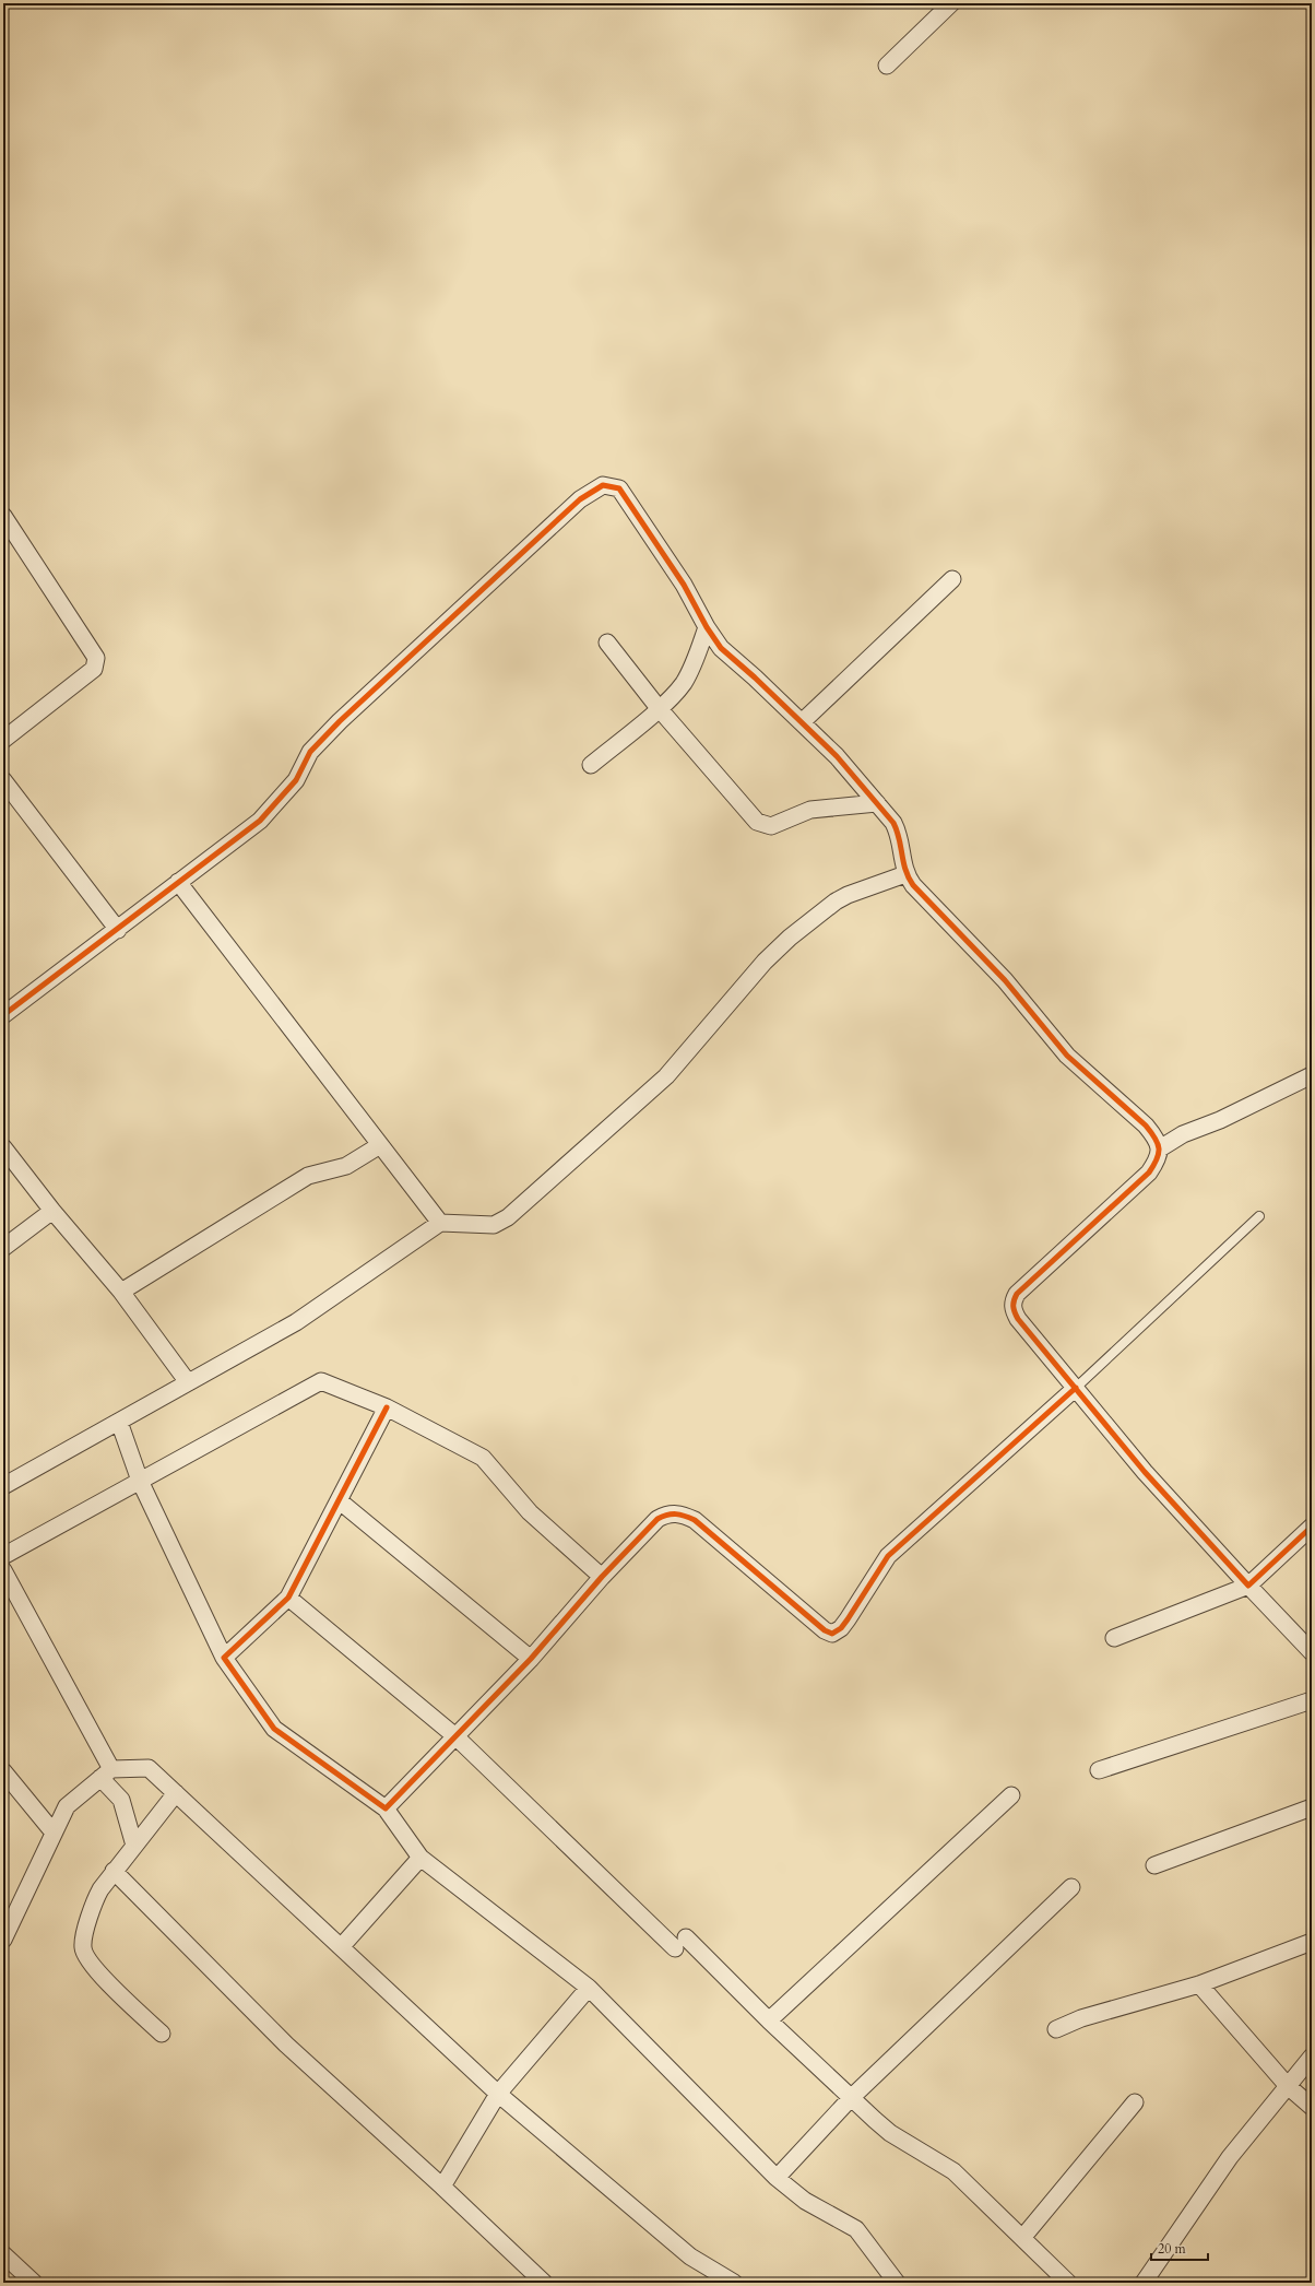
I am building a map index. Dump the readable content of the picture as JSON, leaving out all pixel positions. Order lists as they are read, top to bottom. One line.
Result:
{"scale_bar":"20 m"}
